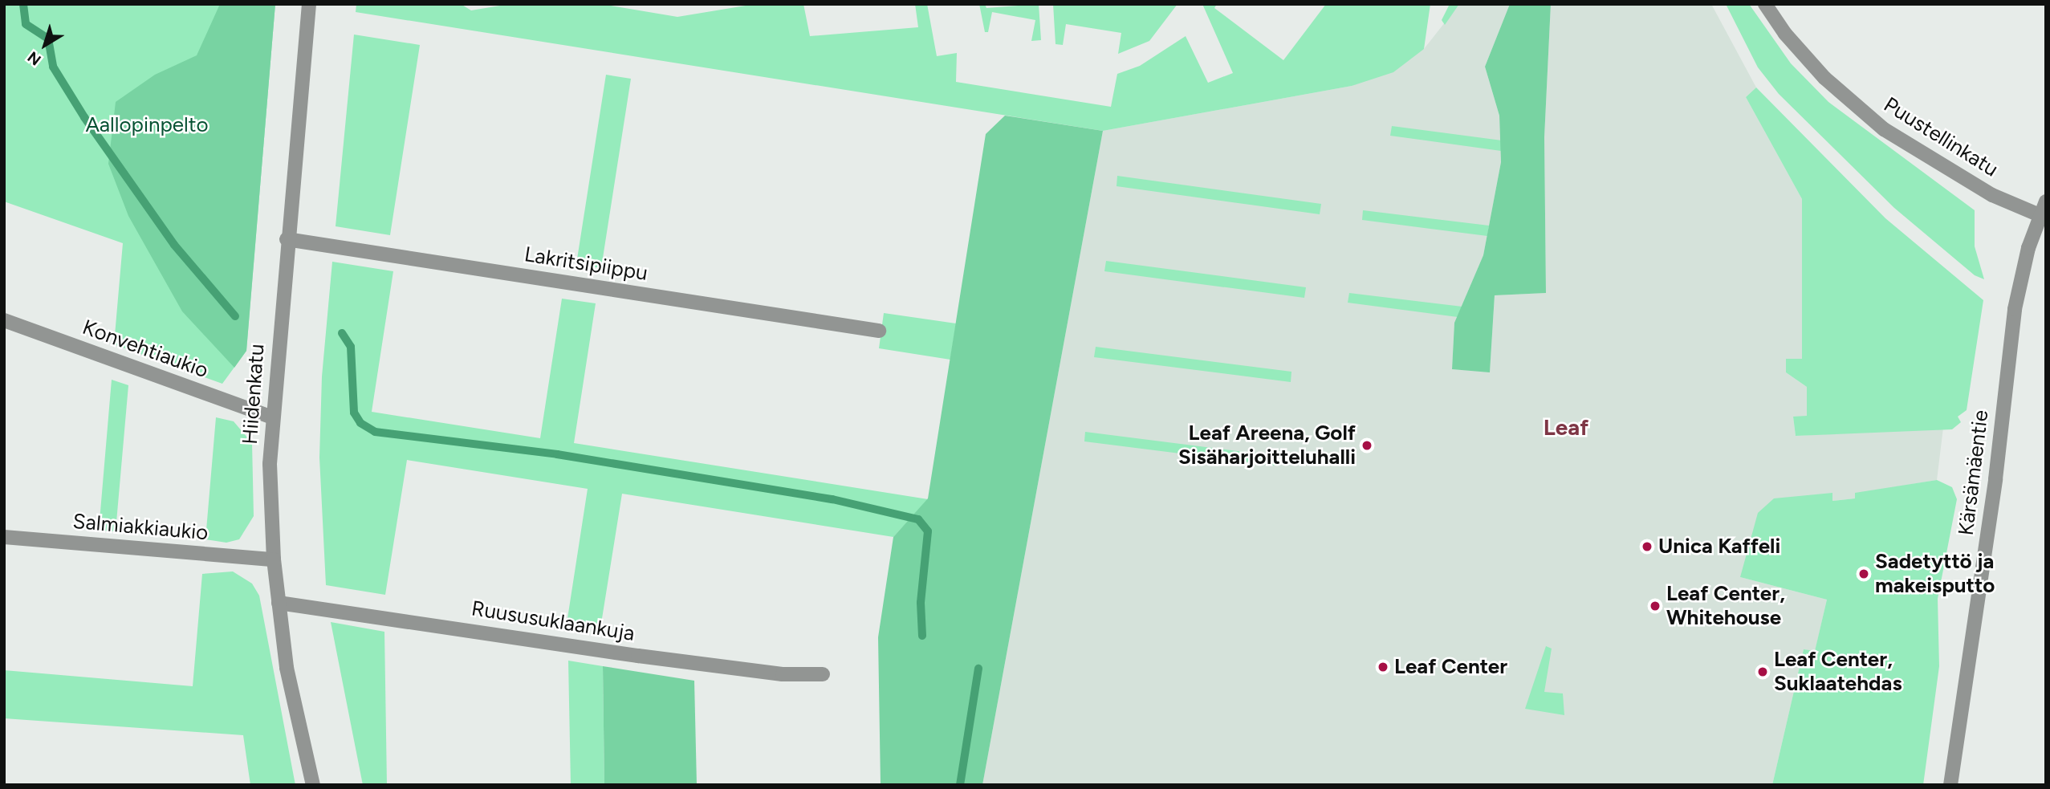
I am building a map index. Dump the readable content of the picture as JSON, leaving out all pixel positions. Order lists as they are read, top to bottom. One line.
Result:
{"streets":{"street":["Puustellinkatu","Lakritsipiippu","Konvehtiaukio","Hiidenkatu","Kärsämäentie","Salmiakkiaukio","Ruususuklaankuja"]},"crossings":[["Puustellinkatu","Kärsämäentie"],["Lakritsipiippu","Hiidenkatu"],["Konvehtiaukio","Hiidenkatu"],["Hiidenkatu","Salmiakkiaukio"],["Hiidenkatu","Ruususuklaankuja"]],"districts":["Leaf"],"parks":["Aallopinpelto"],"places":["Leaf Areena, Golf Sisäharjoitteluhalli","Unica Kaffeli","Sadetyttö ja makeisputto","Leaf Center, Whitehouse","Leaf Center","Leaf Center, Suklaatehdas"],"north":"bottom left"}
